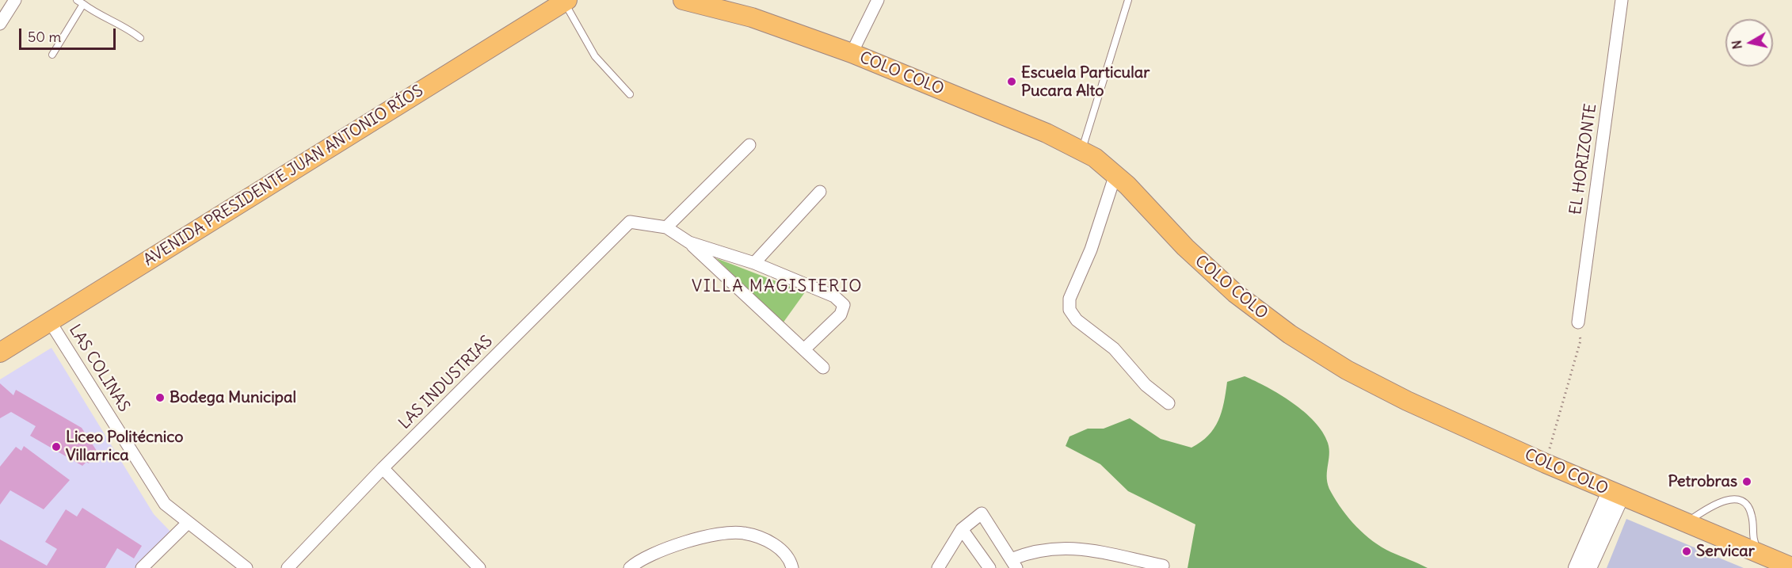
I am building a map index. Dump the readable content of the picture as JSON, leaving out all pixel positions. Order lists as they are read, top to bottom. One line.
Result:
{"streets":{"main road":["COLO COLO","AVENIDA PRESIDENTE JUAN ANTONIO RÍOS"],"street":["EL HORIZONTE","LAS COLINAS","LAS INDUSTRIAS"]},"crossings":[["AVENIDA PRESIDENTE JUAN ANTONIO RÍOS","LAS COLINAS"]],"districts":["VILLA MAGISTERIO"],"places":["Escuela Particular Pucara Alto","Bodega Municipal","Liceo Politécnico Villarrica","Petrobras","Servicar"],"scale_bar":"50 m","north":"left"}
